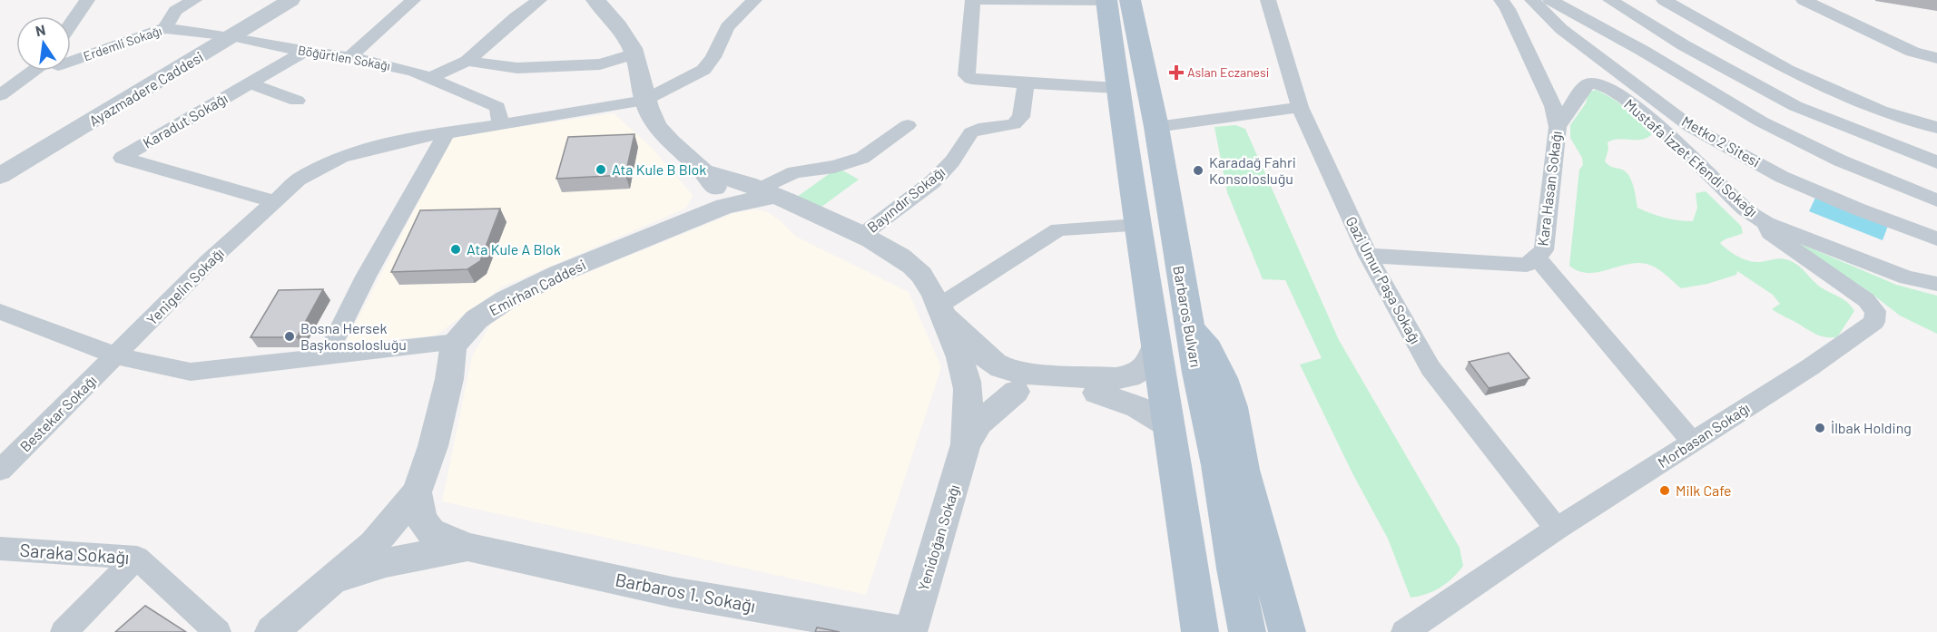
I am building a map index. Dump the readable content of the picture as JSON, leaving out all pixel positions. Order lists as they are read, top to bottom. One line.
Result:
{"streets":{"main road":["Barbaros Bulvarı"],"street":["Erdemli Sokağı","Böğürtlen Sokağı","Ayazmadere Caddesi","Karadut Sokağı","Metko 2 Sitesi","Mustafa İzzet Efendi Sokağı","Kara Hasan Sokağı","Bayındır Sokağı","Gazi Umur Paşa Sokağı","Yenigelin Sokağı","Emirhan Caddesi","Bestekar Sokağı","Morbasan Sokağı","Yenidoğan Sokağı","Saraka Sokağı","Barbaros 1. Sokağı"]},"crossings":[["Erdemli Sokağı","Böğürtlen Sokağı"],["Erdemli Sokağı","Ayazmadere Caddesi"],["Böğürtlen Sokağı","Ayazmadere Caddesi"],["Böğürtlen Sokağı","Karadut Sokağı"],["Böğürtlen Sokağı","Yenigelin Sokağı"],["Karadut Sokağı","Yenigelin Sokağı"],["Mustafa İzzet Efendi Sokağı","Kara Hasan Sokağı"],["Mustafa İzzet Efendi Sokağı","Morbasan Sokağı"],["Kara Hasan Sokağı","Gazi Umur Paşa Sokağı"],["Kara Hasan Sokağı","Morbasan Sokağı"],["Gazi Umur Paşa Sokağı","Morbasan Sokağı"],["Yenigelin Sokağı","Bestekar Sokağı"]],"places":{"health":["Aslan Eczanesi"],"other":["Ata Kule B Blok","Karadağ Fahri Konsolosluğu","Ata Kule A Blok","Bosna Hersek Başkonsolosluğu","İlbak Holding","Milk Cafe"]},"north":"top"}
